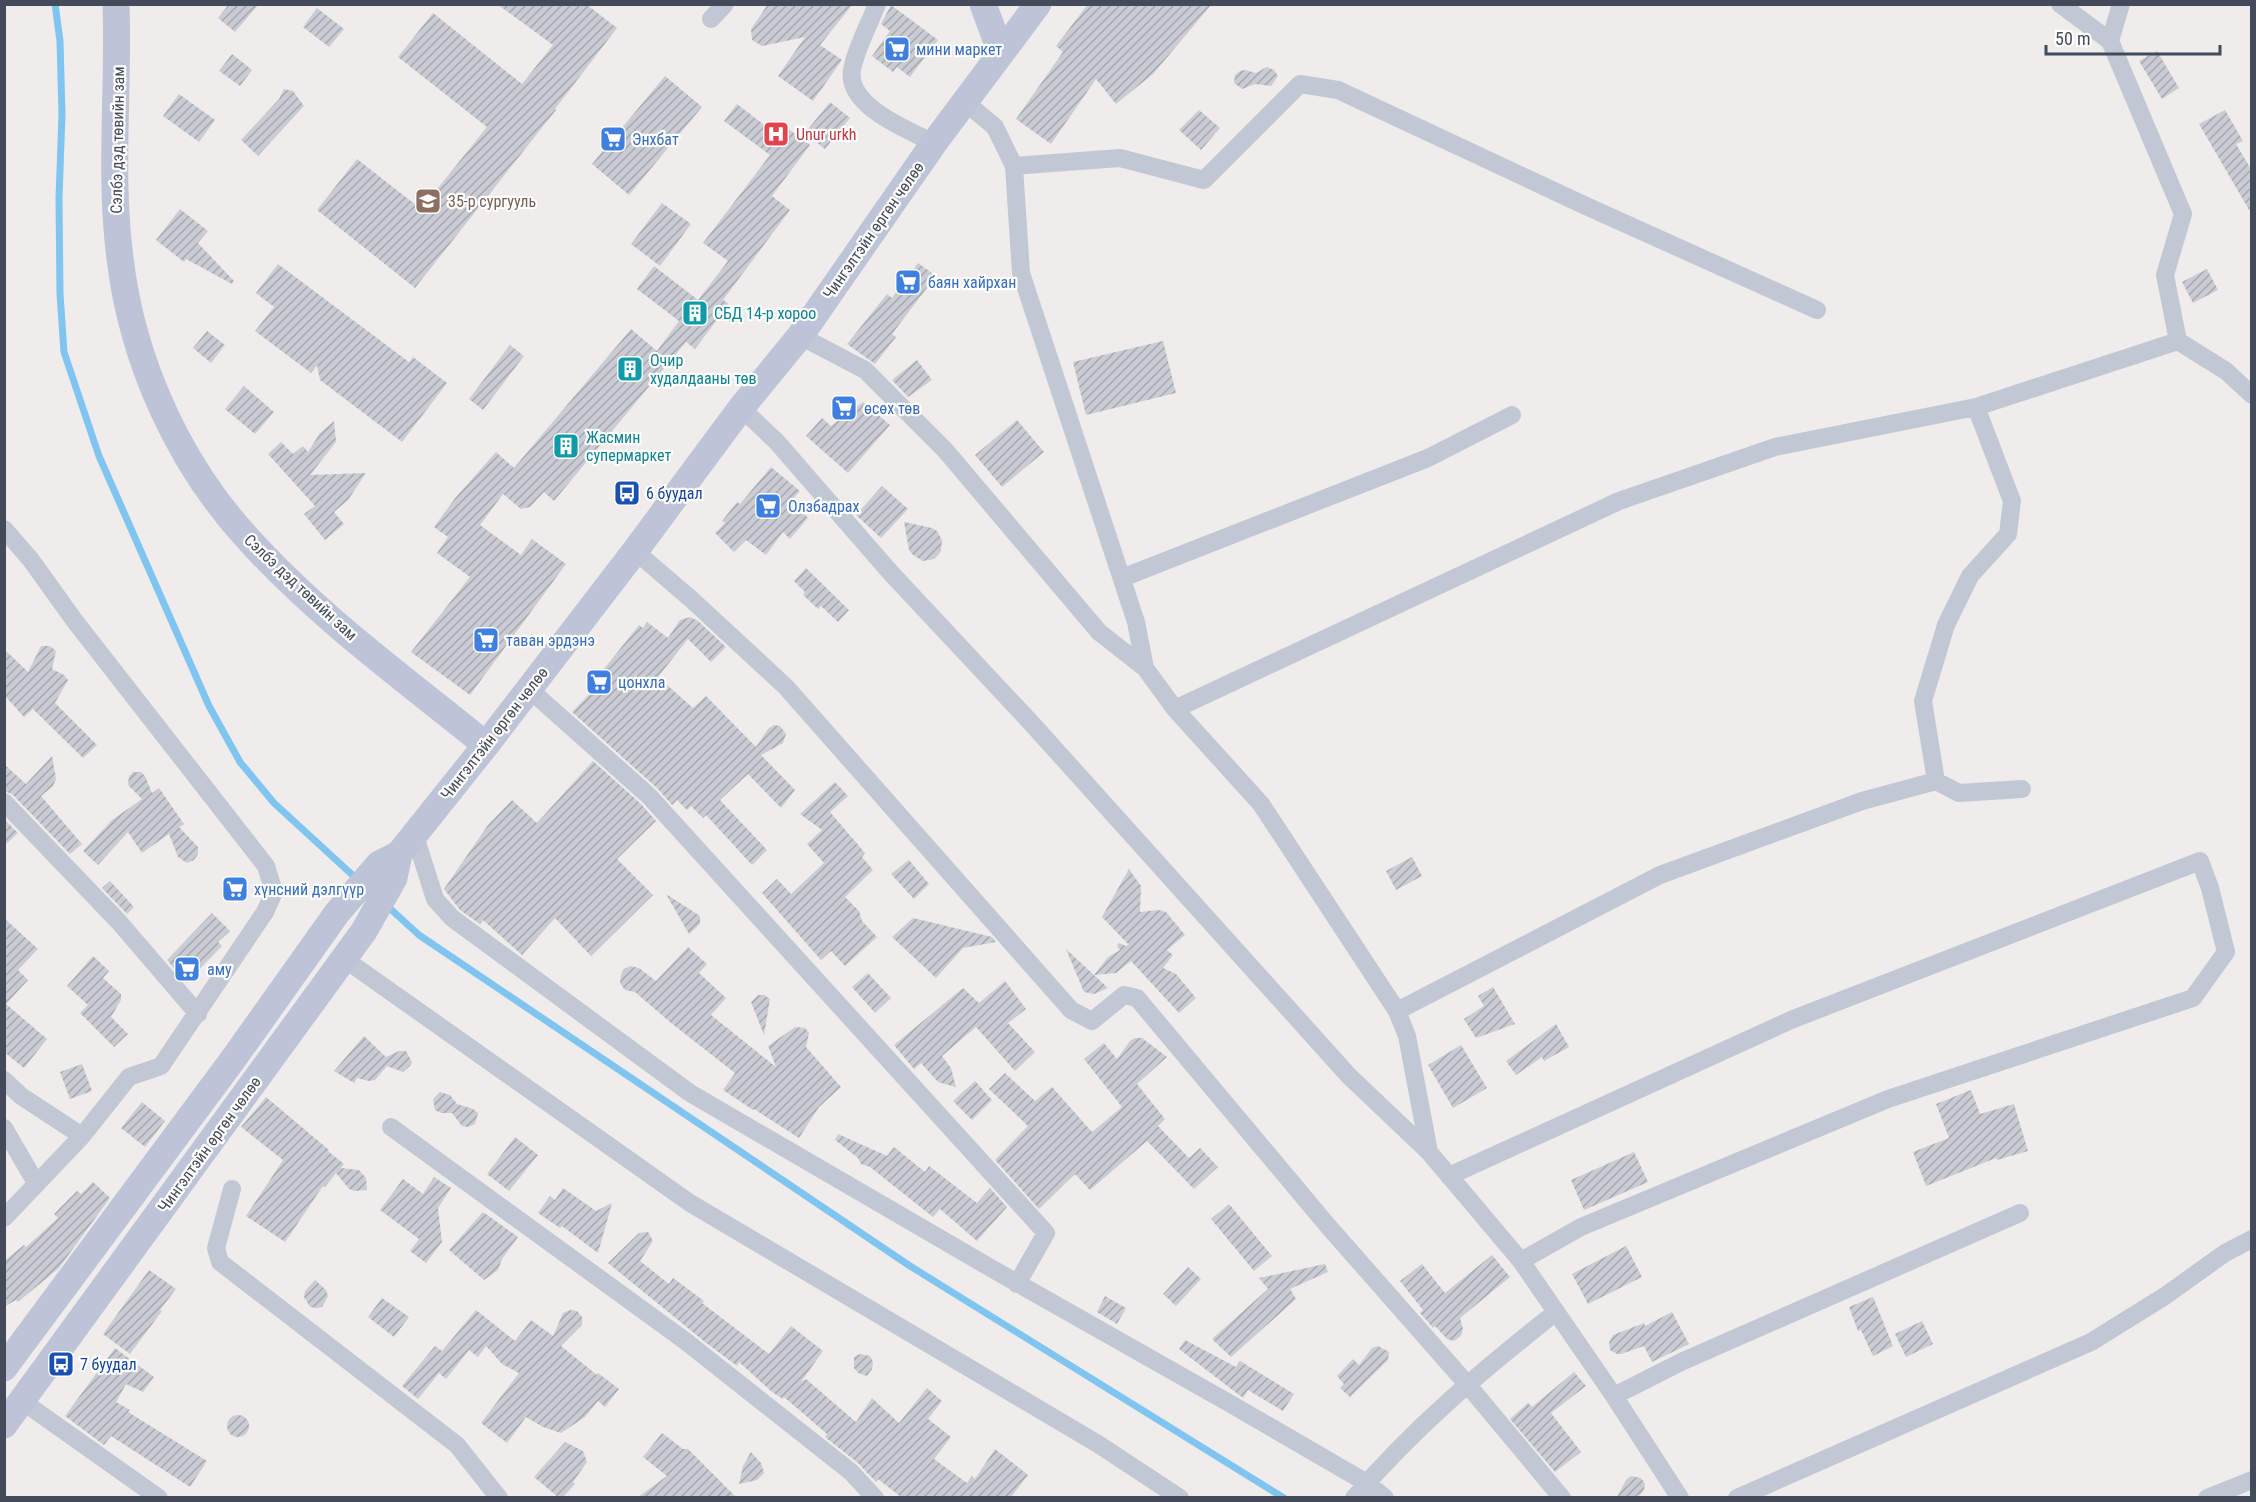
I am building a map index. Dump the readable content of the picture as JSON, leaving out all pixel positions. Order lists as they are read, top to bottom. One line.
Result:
{"streets":{"main road":["Сэлбэ дэд төвийн зам","Чингэлтэйн өргөн чөлөө"]},"crossings":[["Сэлбэ дэд төвийн зам","Чингэлтэйн өргөн чөлөө"]],"places":{"supermarket":["мини маркет","Энхбат","баян хайрхан","өсөх төв","Олзбадрах","таван эрдэнэ","цонхла","хүнсний дэлгүүр","аму"],"hospital":["Unur urkh"],"school or university":["35-р сургууль"],"building":["СБД 14-р хороо","Очир худалдааны төв","Жасмин супермаркет"],"bus stop":["6 буудал","7 буудал"]},"scale_bar":"50 m"}
